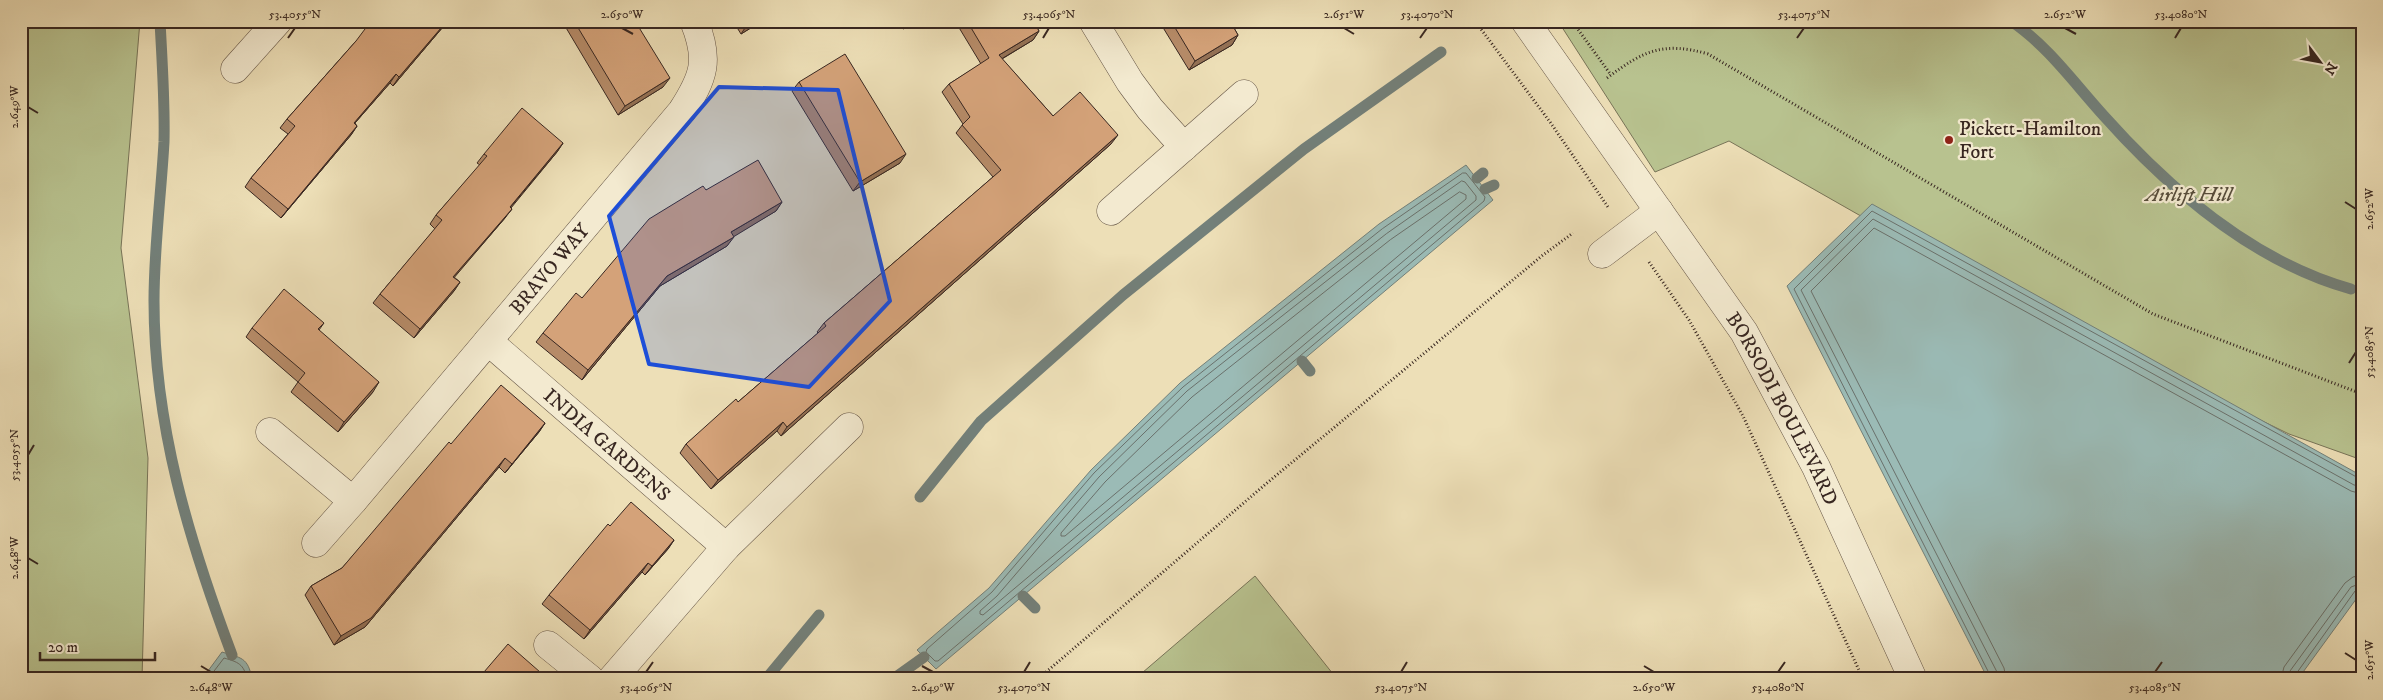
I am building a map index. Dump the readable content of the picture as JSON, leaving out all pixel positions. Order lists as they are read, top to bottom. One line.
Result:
{"streets":{"street":["BRAVO WAY","BORSODI BOULEVARD","INDIA GARDENS"]},"crossings":[["BRAVO WAY","INDIA GARDENS"]],"parks":["Airlift Hill"],"places":["Pickett-Hamilton Fort"],"scale_bar":"20 m","north":"bottom right","coordinates":["53.4055°N","2.650°W","53.4065°N","2.651°W","53.4070°N","53.4075°N","2.652°W","53.4080°N","2.649°W","53.4085°N","2.648°W"]}
